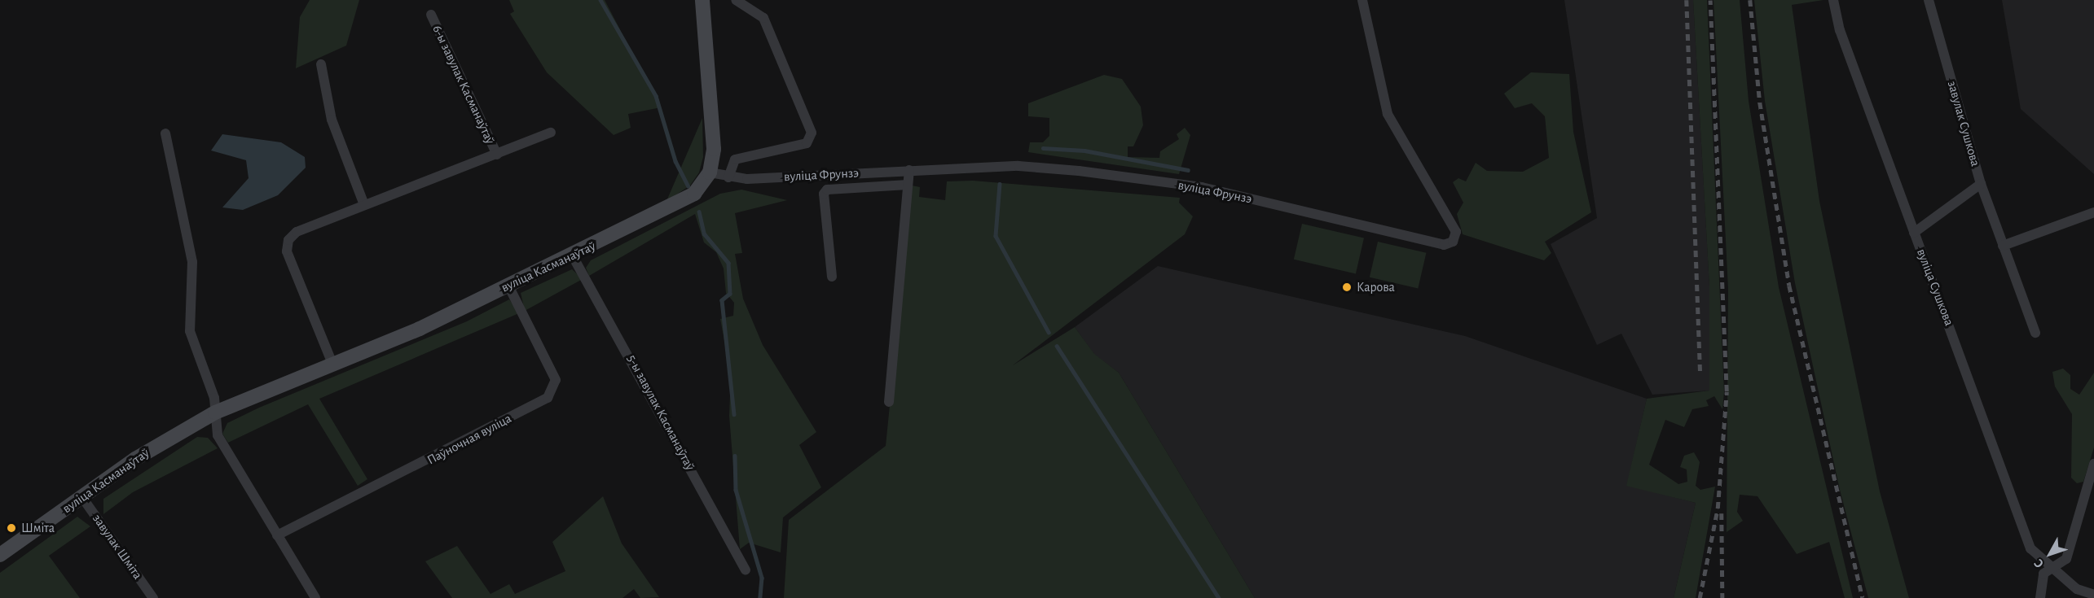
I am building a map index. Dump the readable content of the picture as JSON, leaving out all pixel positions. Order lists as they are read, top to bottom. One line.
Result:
{"streets":{"main road":["вуліца Касманаўтаў"],"street":["6-ы завулак Касманаўтаў","завулак Сушкова","вуліца Фрунзэ","вуліца Сушкова","5-ы завулак Касманаўтаў","Паўночная вуліца","завулак Шміта"]},"crossings":[["6-ы завулак Касманаўтаў","вуліца Касманаўтаў"],["вуліца Фрунзэ","вуліца Касманаўтаў"],["вуліца Касманаўтаў","5-ы завулак Касманаўтаў"],["вуліца Касманаўтаў","Паўночная вуліца"],["вуліца Касманаўтаў","завулак Шміта"]],"places":["Карова","Шміта"],"north":"bottom left"}
